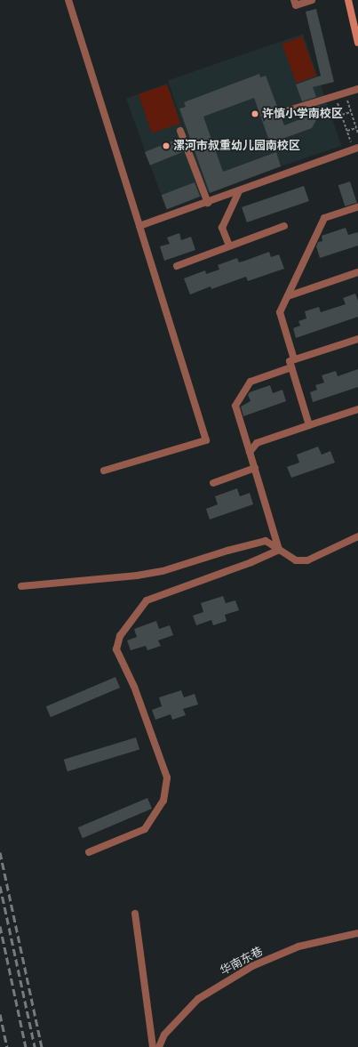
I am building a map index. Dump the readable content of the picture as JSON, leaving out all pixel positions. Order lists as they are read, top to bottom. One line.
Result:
{"streets":{"street":["华南东巷"]},"places":["许慎小学南校区","漯河市叔重幼儿园南校区"]}
